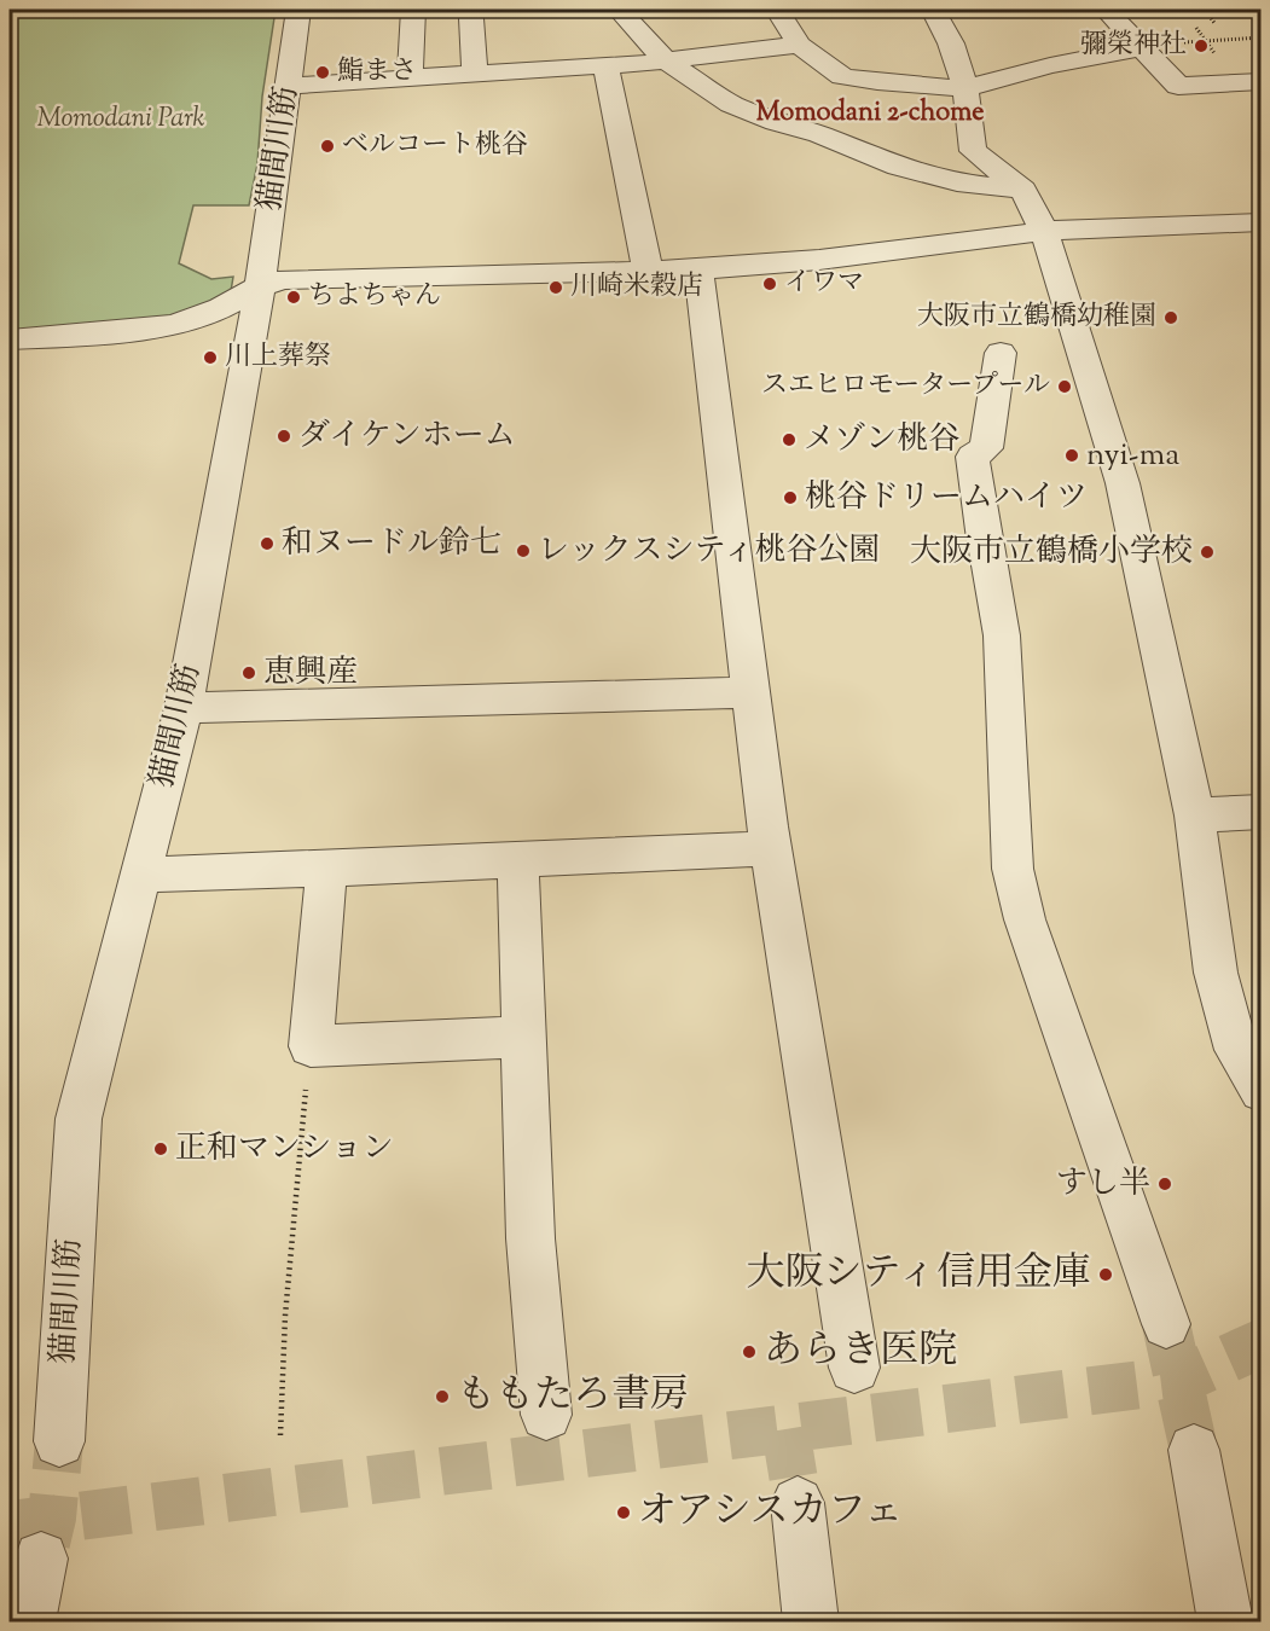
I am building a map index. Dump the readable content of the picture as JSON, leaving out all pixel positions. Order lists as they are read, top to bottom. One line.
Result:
{"streets":{"street":["猫間川筋"]},"districts":["Momodani 2-chome"],"parks":["Momodani Park"],"places":["彌榮神社","鮨まさ","ベルコート桃谷","イワマ","川崎米穀店","ちよちゃん","大阪市立鶴橋幼稚園","川上葬祭","スエヒロモータープール","ダイケンホーム","メゾン桃谷","nyi-ma","桃谷ドリームハイツ","和ヌードル鈴七","レックスシティ桃谷公園","大阪市立鶴橋小学校","恵興産","正和マンション","すし半","大阪シティ信用金庫","あらき医院","ももたろ書房","オアシスカフェ"]}
